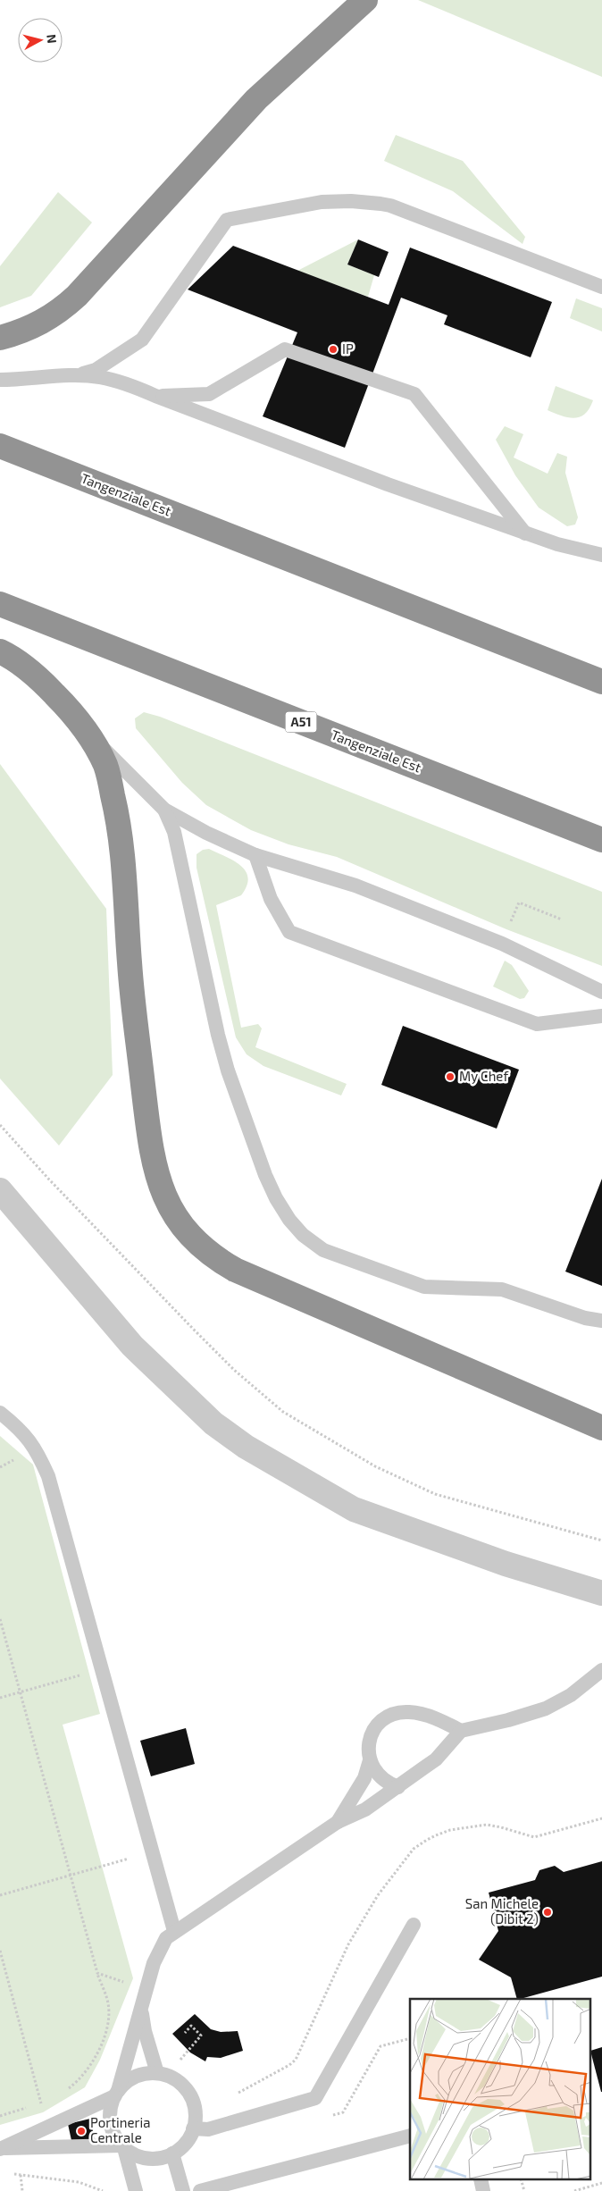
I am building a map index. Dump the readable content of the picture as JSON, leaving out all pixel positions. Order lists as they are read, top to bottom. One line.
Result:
{"streets":{"highway":["Tangenziale Est","A51"]},"places":["IP","My Chef","San Michele (Dibit 2)","Portineria Centrale"],"north":"right"}
